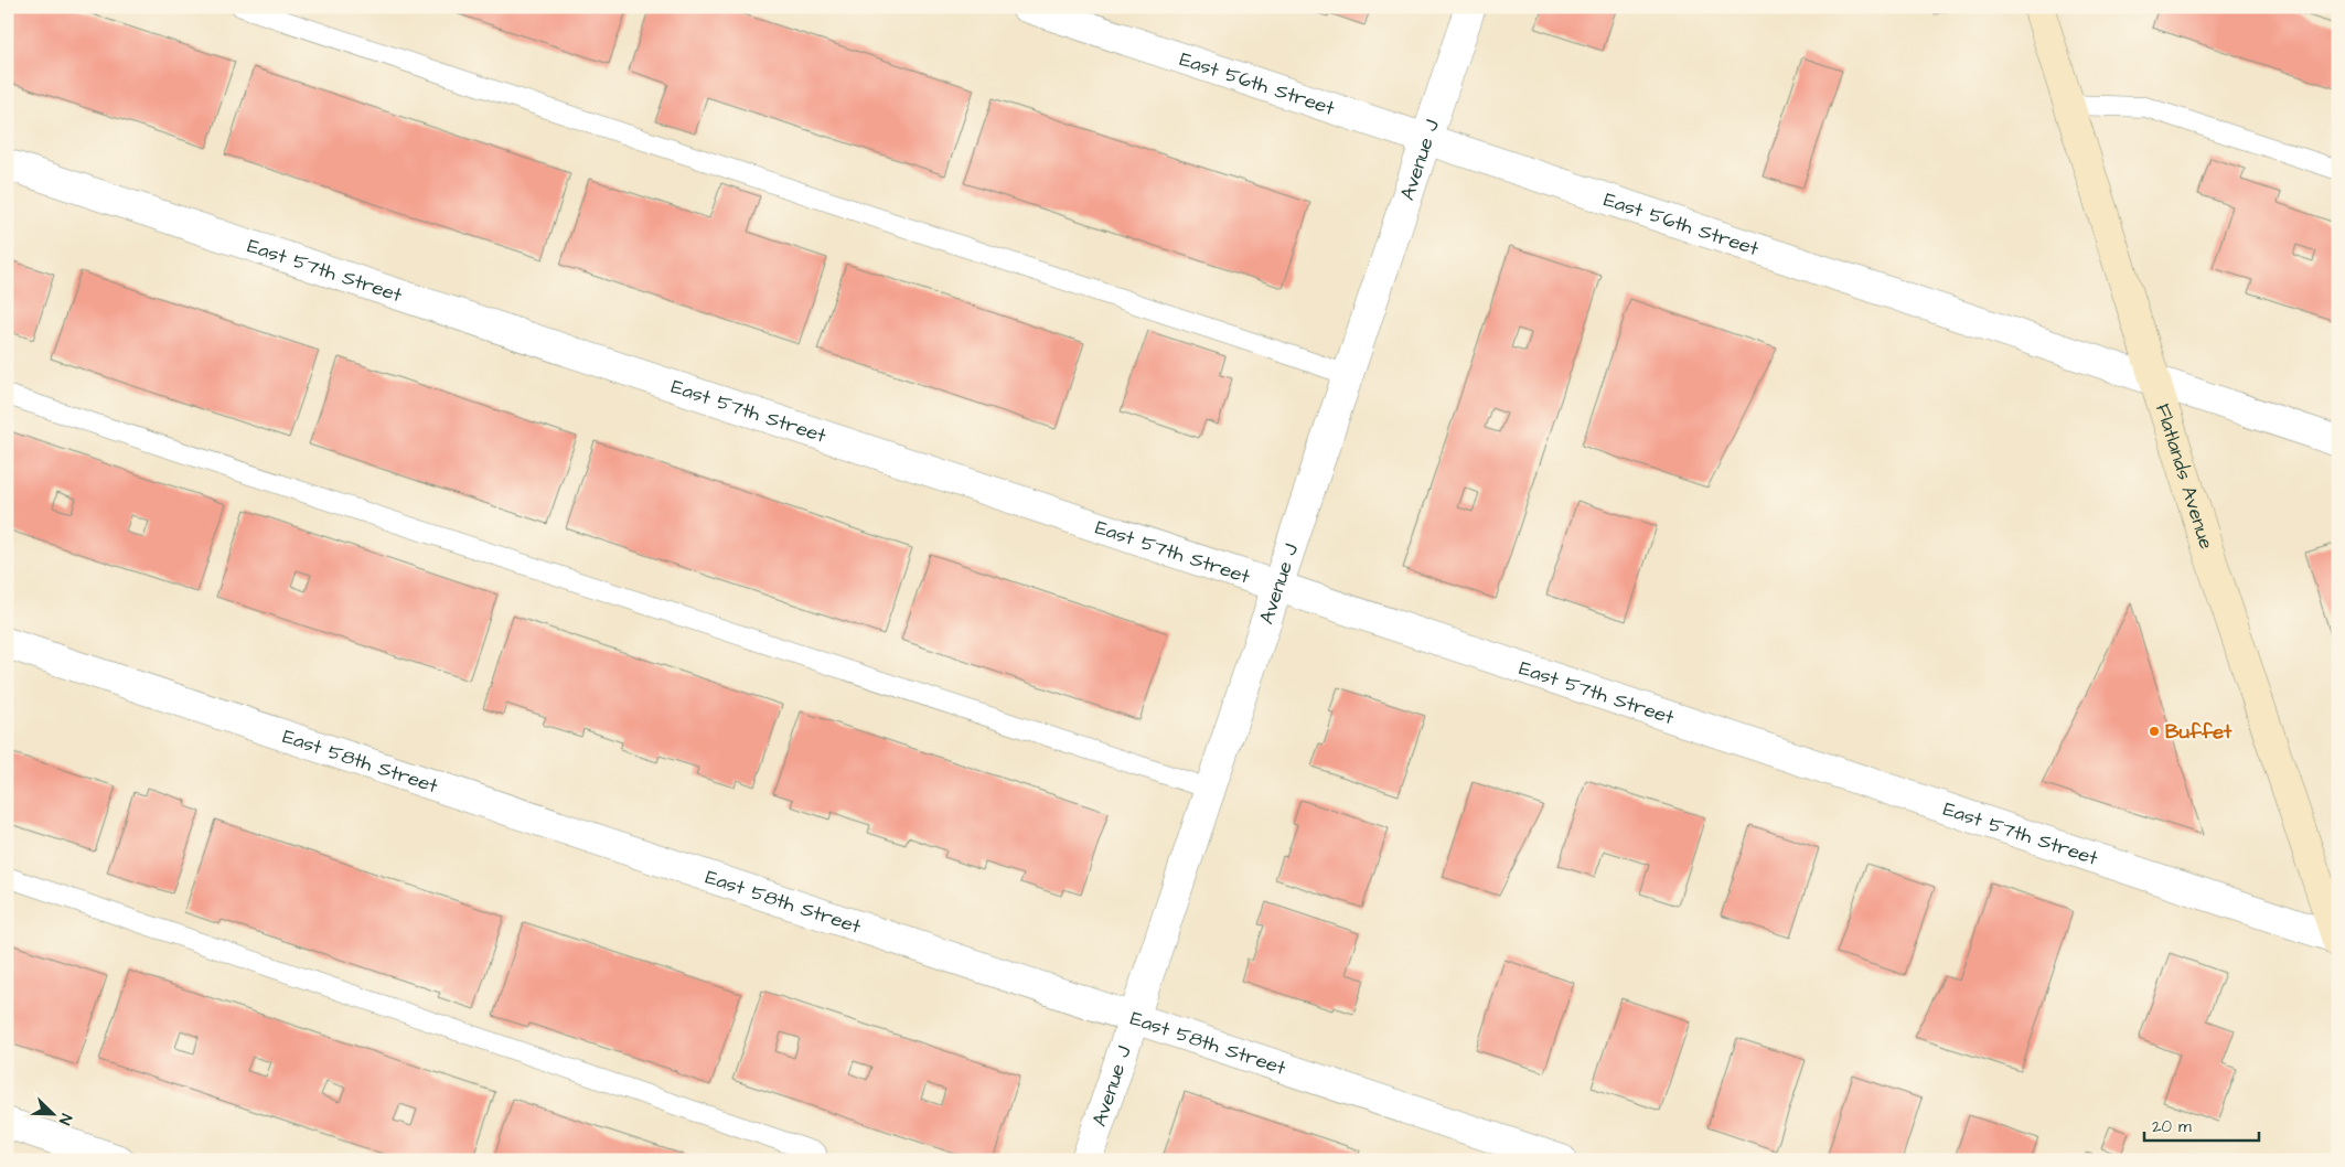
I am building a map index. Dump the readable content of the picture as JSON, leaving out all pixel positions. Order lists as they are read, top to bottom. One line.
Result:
{"streets":{"main road":["Flatlands Avenue"],"street":["East 56th Street","Avenue J","East 57th Street","East 58th Street"]},"crossings":[["East 56th Street","Avenue J"],["East 56th Street","Flatlands Avenue"],["Avenue J","East 57th Street"],["Avenue J","East 58th Street"],["East 57th Street","Flatlands Avenue"]],"places":["Buffet"],"scale_bar":"20 m","north":"bottom right"}
